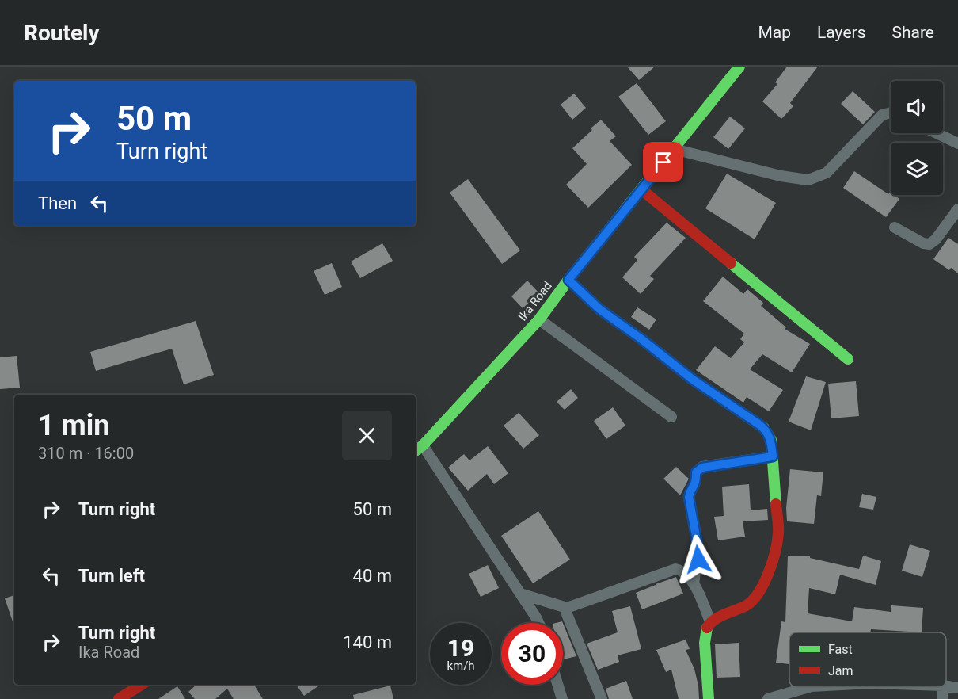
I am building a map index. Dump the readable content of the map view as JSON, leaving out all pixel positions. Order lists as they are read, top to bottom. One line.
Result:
{"streets":{"street":["Ika Road"]},"legend":["Fast","Jam"],"page":{"header":"Routely","nav":["Map","Layers","Share"],"turn":["50 m","Turn right"],"then":"Then","heading":["1 min","310 m · 16:00"],"list":[{"name":"Turn right","value":"50 m"},{"name":"Turn left","value":"40 m"},{"name":"Turn right","note":"Ika Road","value":"140 m"}],"speed":"19 km/h","limit":"30"}}
